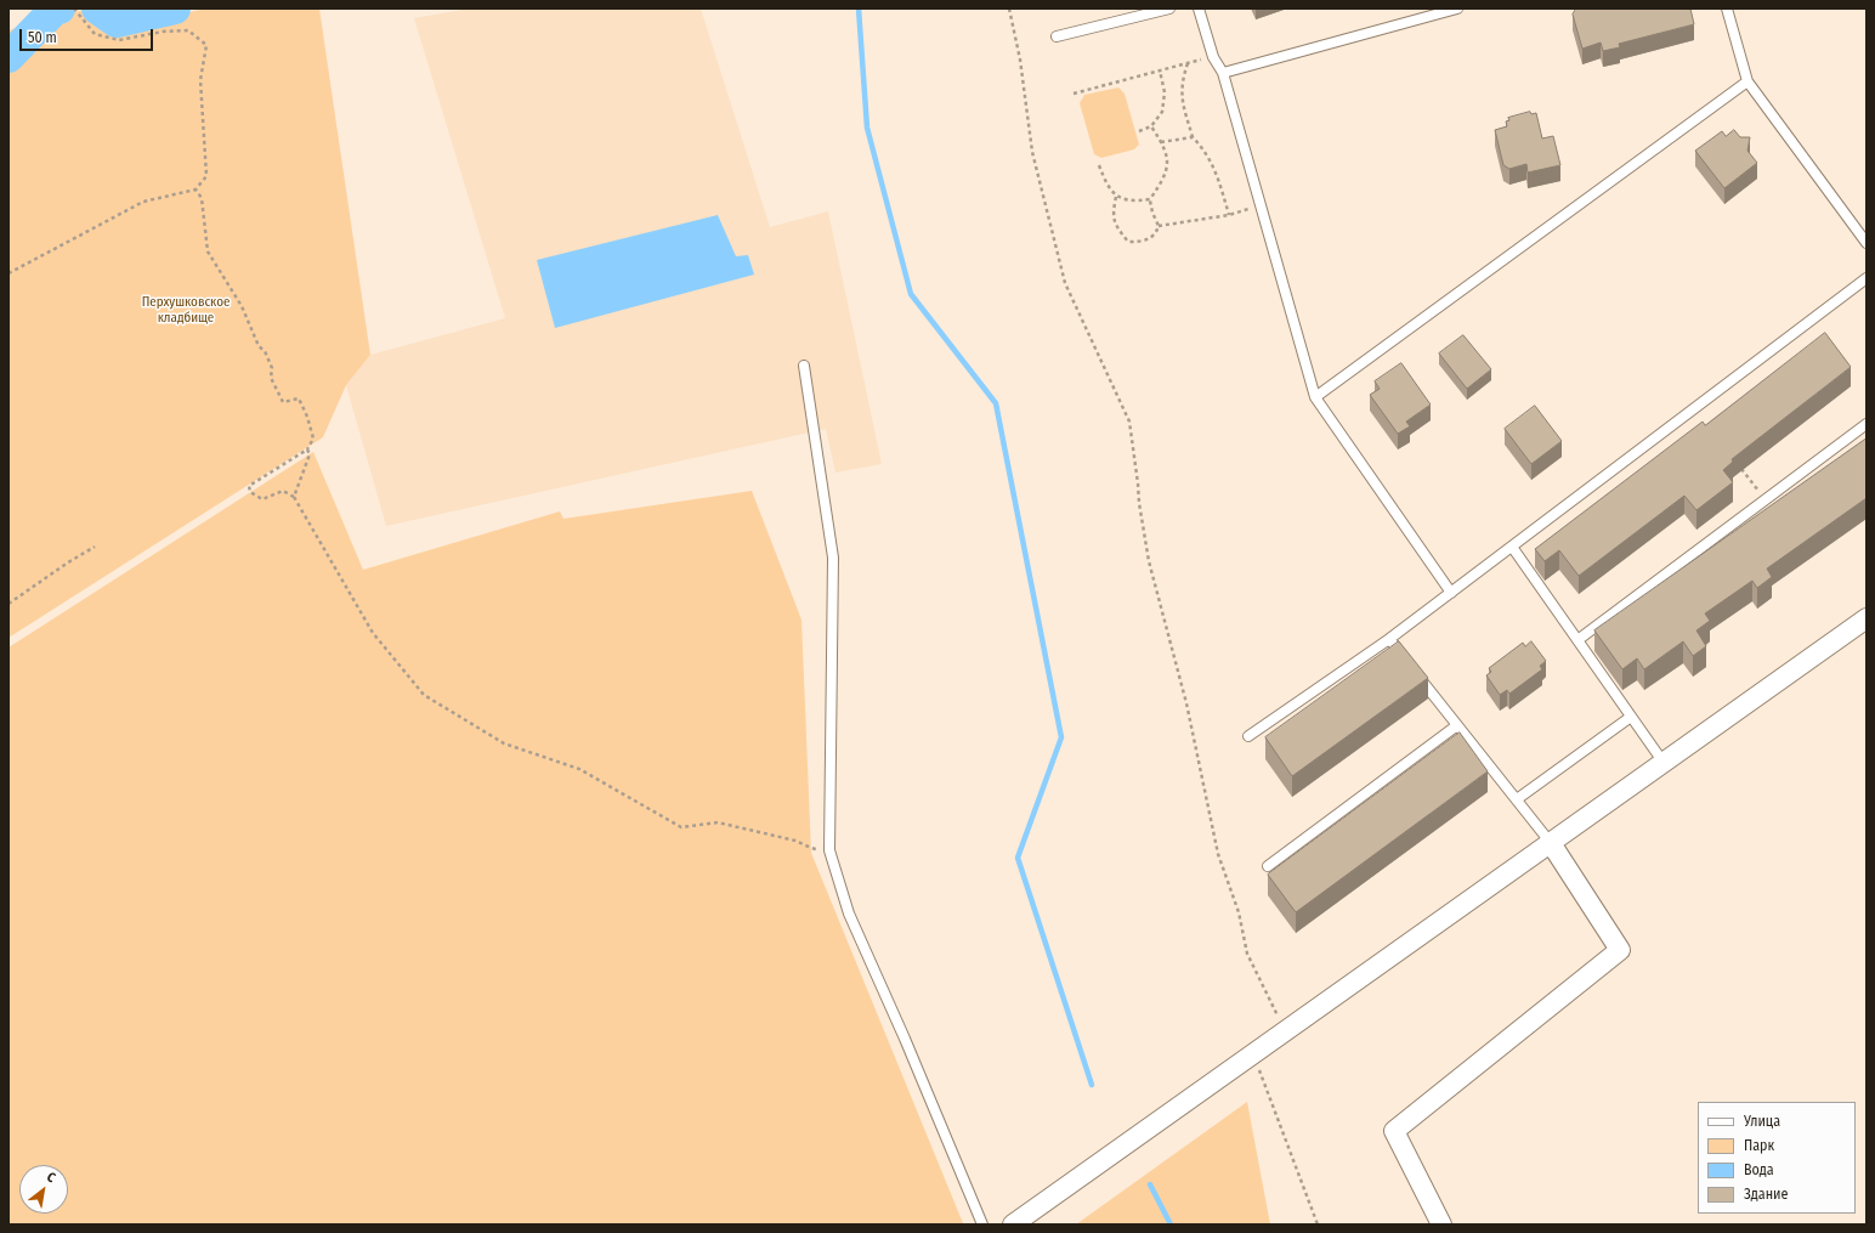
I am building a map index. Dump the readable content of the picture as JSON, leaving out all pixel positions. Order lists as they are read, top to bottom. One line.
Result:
{"parks":["Перхушковское кладбище"],"legend":["Улица","Парк","Вода","Здание"],"scale_bar":"50 m","north":"top right"}
